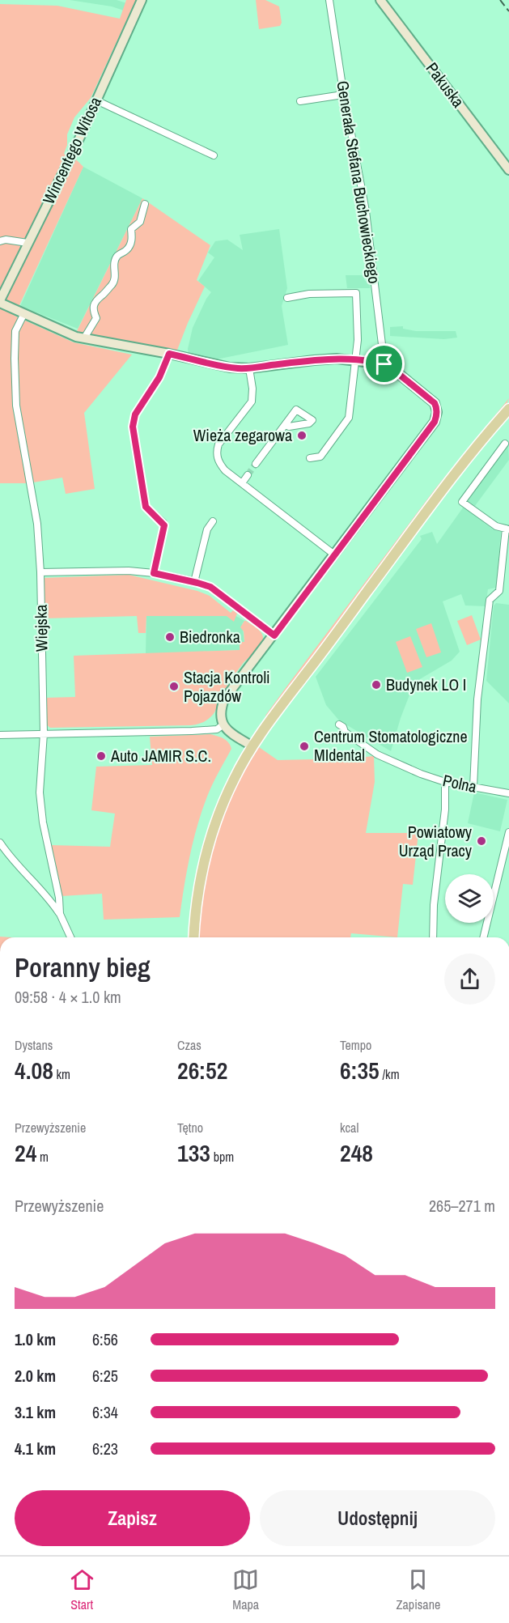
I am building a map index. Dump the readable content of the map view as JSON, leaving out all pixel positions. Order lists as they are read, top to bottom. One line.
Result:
{"streets":{"street":["Pakuska","Wincentego Witosa","Generała Stefana Buchowieckiego","Wiejska","Polna"]},"places":["Wieża zegarowa","Biedronka","Budynek LO I","Stacja Kontroli Pojazdów","Centrum Stomatologiczne MIdental","Auto JAMIR S.C.","Powiatowy Urząd Pracy"],"page":{"heading":["Poranny bieg","09:58 · 4 × 1.0 km"],"stats":[["Dystans","4.08 km"],["Czas","26:52"],["Tempo","6:35 /km"],["Przewyższenie","24 m"],["Tętno","133 bpm"],["kcal","248"]],"chart":["Przewyższenie","265–271 m"],"list":[{"name":"1.0 km","note":"6:56"},{"name":"2.0 km","note":"6:25"},{"name":"3.1 km","note":"6:34"},{"name":"4.1 km","note":"6:23"}],"buttons":["Zapisz","Udostępnij"],"tabs":["Start","Mapa","Zapisane"]}}
